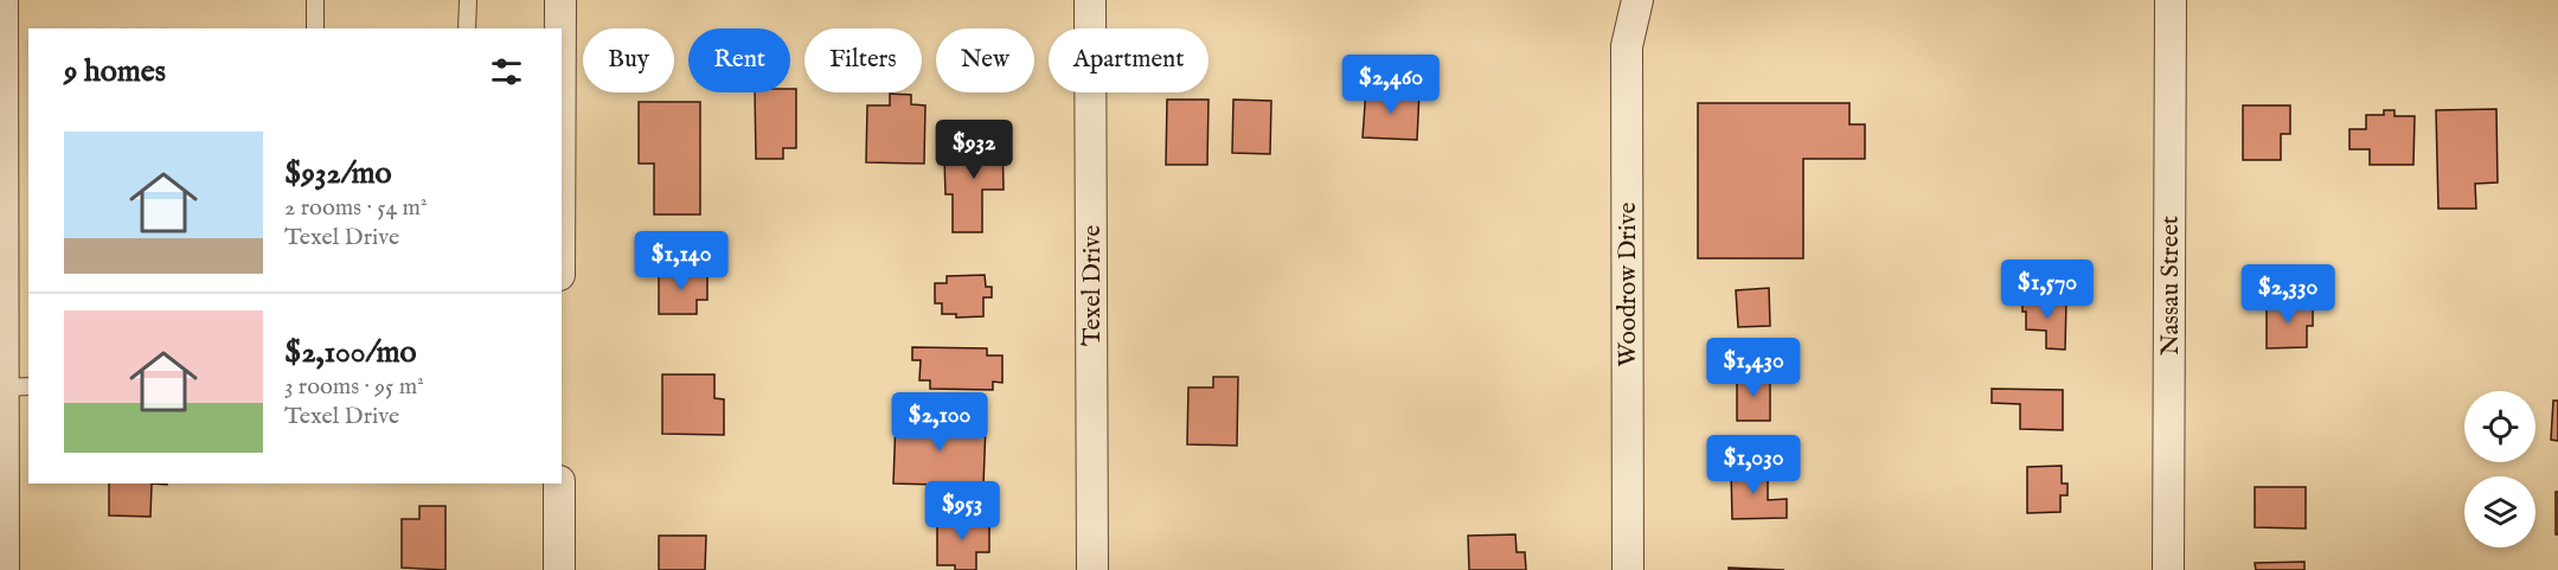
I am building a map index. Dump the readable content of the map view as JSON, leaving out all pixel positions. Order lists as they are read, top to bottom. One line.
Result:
{"streets":{"street":["Woodrow Drive","Texel Drive","Nassau Street"]},"page":{"chip":["Buy","Rent","Filters","New","Apartment"],"heading":"9 homes","price":["$2,460","$932","$1,140","$1,570","$2,330","$1,430","$2,100","$1,030","$953"],"list":[{"name":"$932/mo","note":"2 rooms · 54 m² · Texel Drive"},{"name":"$2,100/mo","note":"3 rooms · 95 m² · Texel Drive"}]}}
